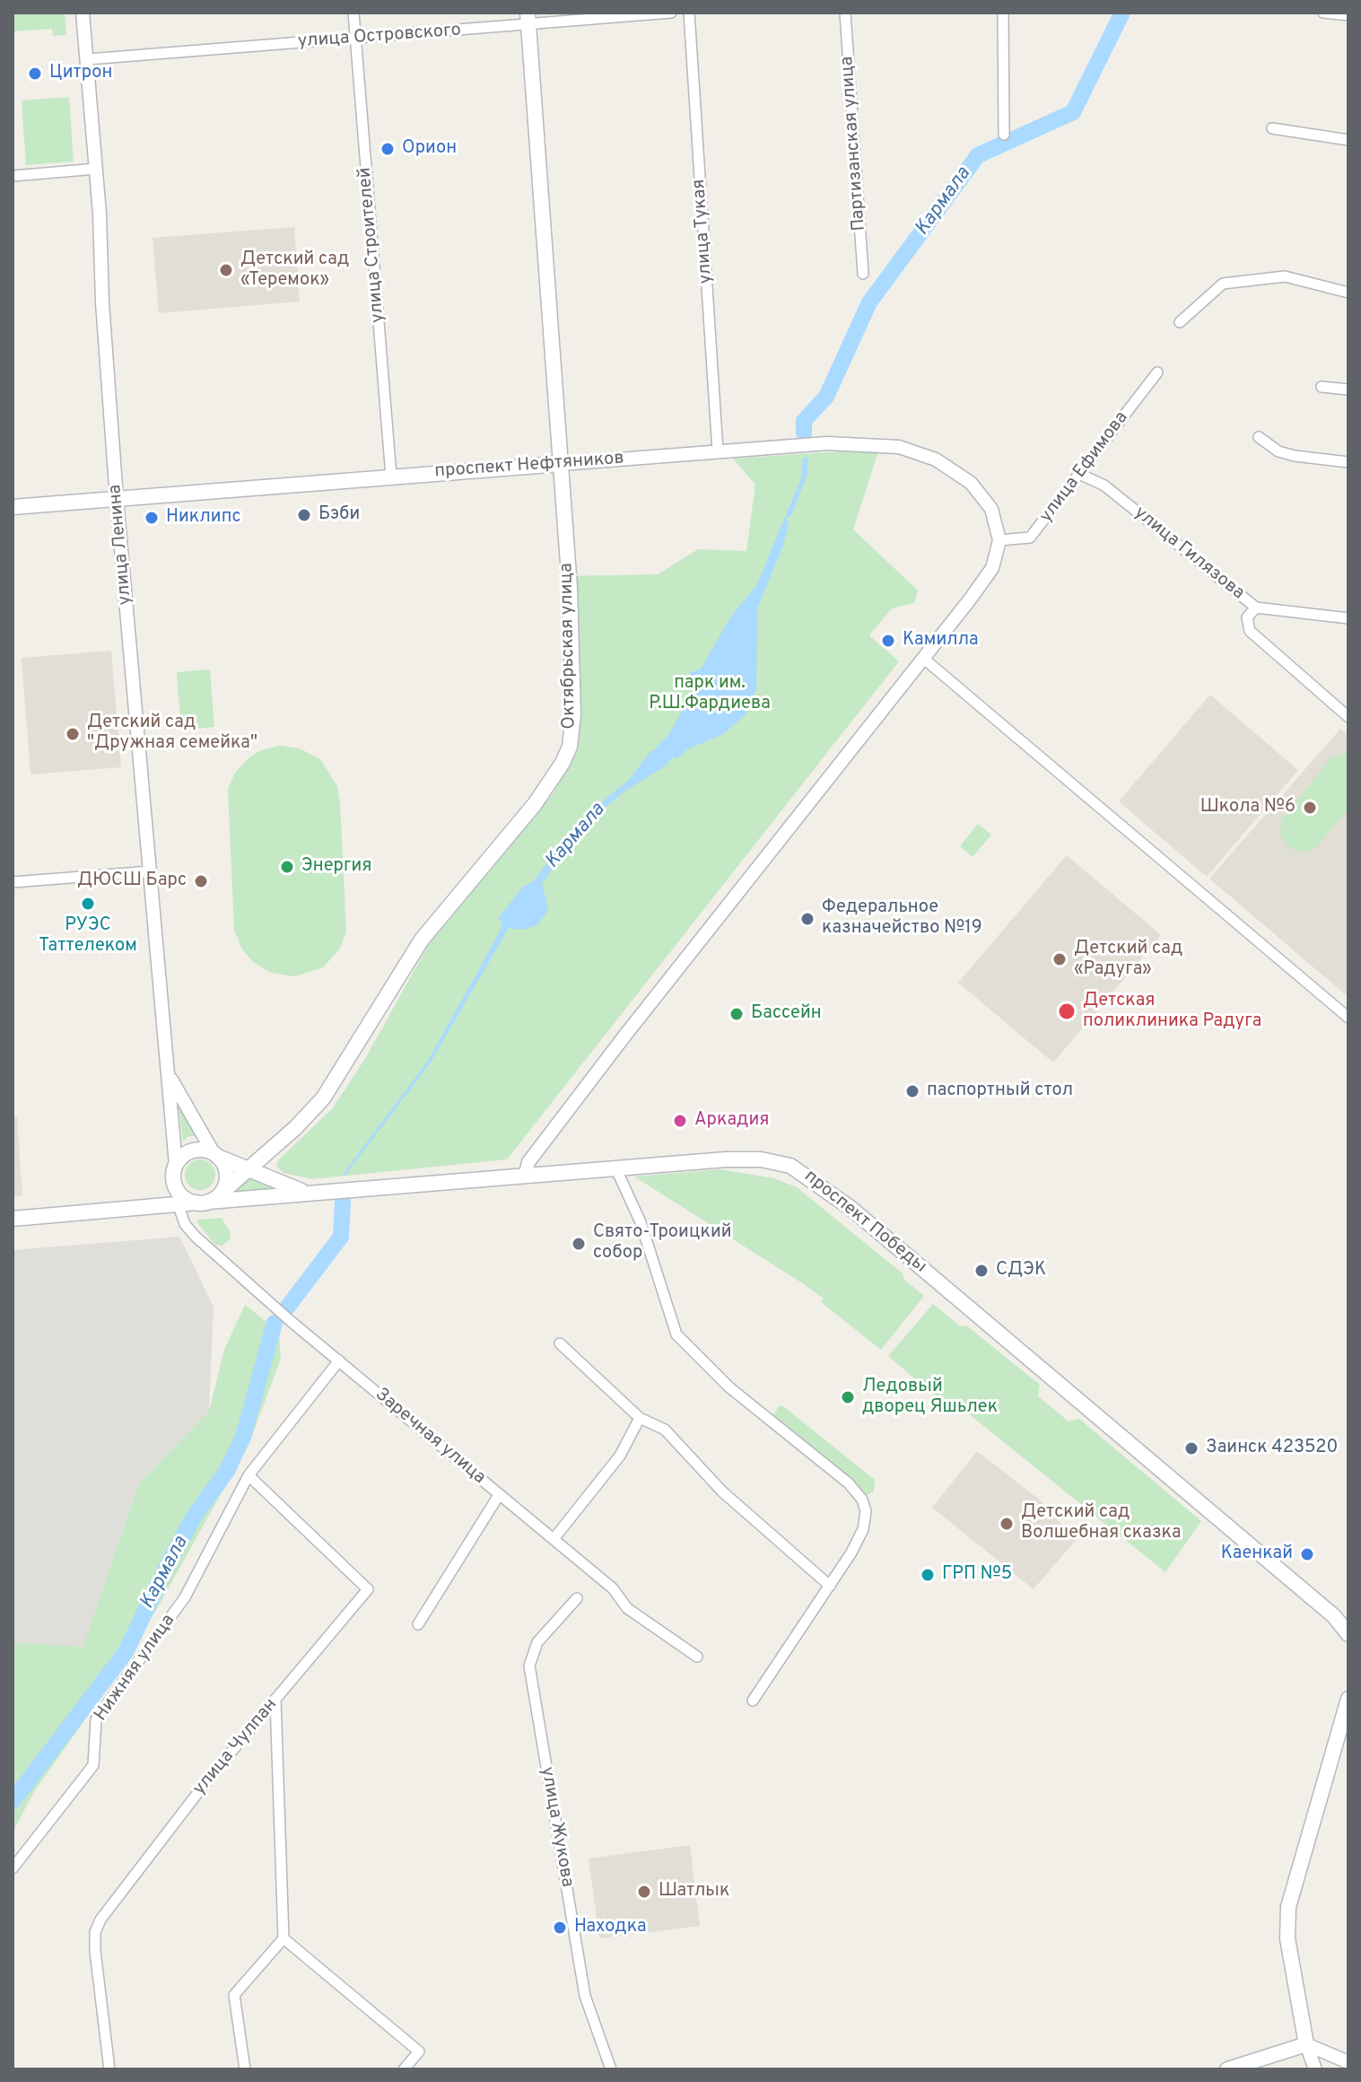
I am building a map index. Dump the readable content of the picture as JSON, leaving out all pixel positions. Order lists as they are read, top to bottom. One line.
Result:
{"streets":{"main road":["проспект Нефтяников","Октябрьская улица","проспект Победы"],"street":["улица Островского","Партизанская улица","улица Тукая","улица Строителей","улица Ефимова","улица Ленина","улица Гилязова","Заречная улица","Нижняя улица","улица Чулпан","улица Жукова"]},"crossings":[["улица Островского","улица Строителей"],["улица Островского","улица Ленина"],["улица Островского","Октябрьская улица"],["улица Тукая","проспект Нефтяников"],["улица Строителей","проспект Нефтяников"],["проспект Нефтяников","улица Ефимова"],["проспект Нефтяников","улица Ленина"],["проспект Нефтяников","Октябрьская улица"],["улица Ефимова","улица Гилязова"],["улица Ленина","Октябрьская улица"],["улица Ленина","проспект Победы"],["Октябрьская улица","проспект Победы"],["проспект Победы","Заречная улица"],["Заречная улица","Нижняя улица"],["Нижняя улица","улица Чулпан"]],"water":["Кармала"],"parks":["парк им. Р.Ш.Фардиева"],"places":["Цитрон","Орион","Детский сад «Теремок»","Бэби","Никлипс","Камилла","Детский сад \"Дружная семейка\"","Школа №6","Энергия","ДЮСШ Барс","РУЭС Таттелеком","Федеральное казначейство №19","Детский сад «Радуга»","Детская поликлиника Радуга","Бассейн","паспортный стол","Аркадия","Свято-Троицкий собор","СДЭК","Ледовый дворец Яшьлек","Заинск 423520","Детский сад Волшебная сказка","Каенкай","ГРП №5","Шатлык","Находка"]}
